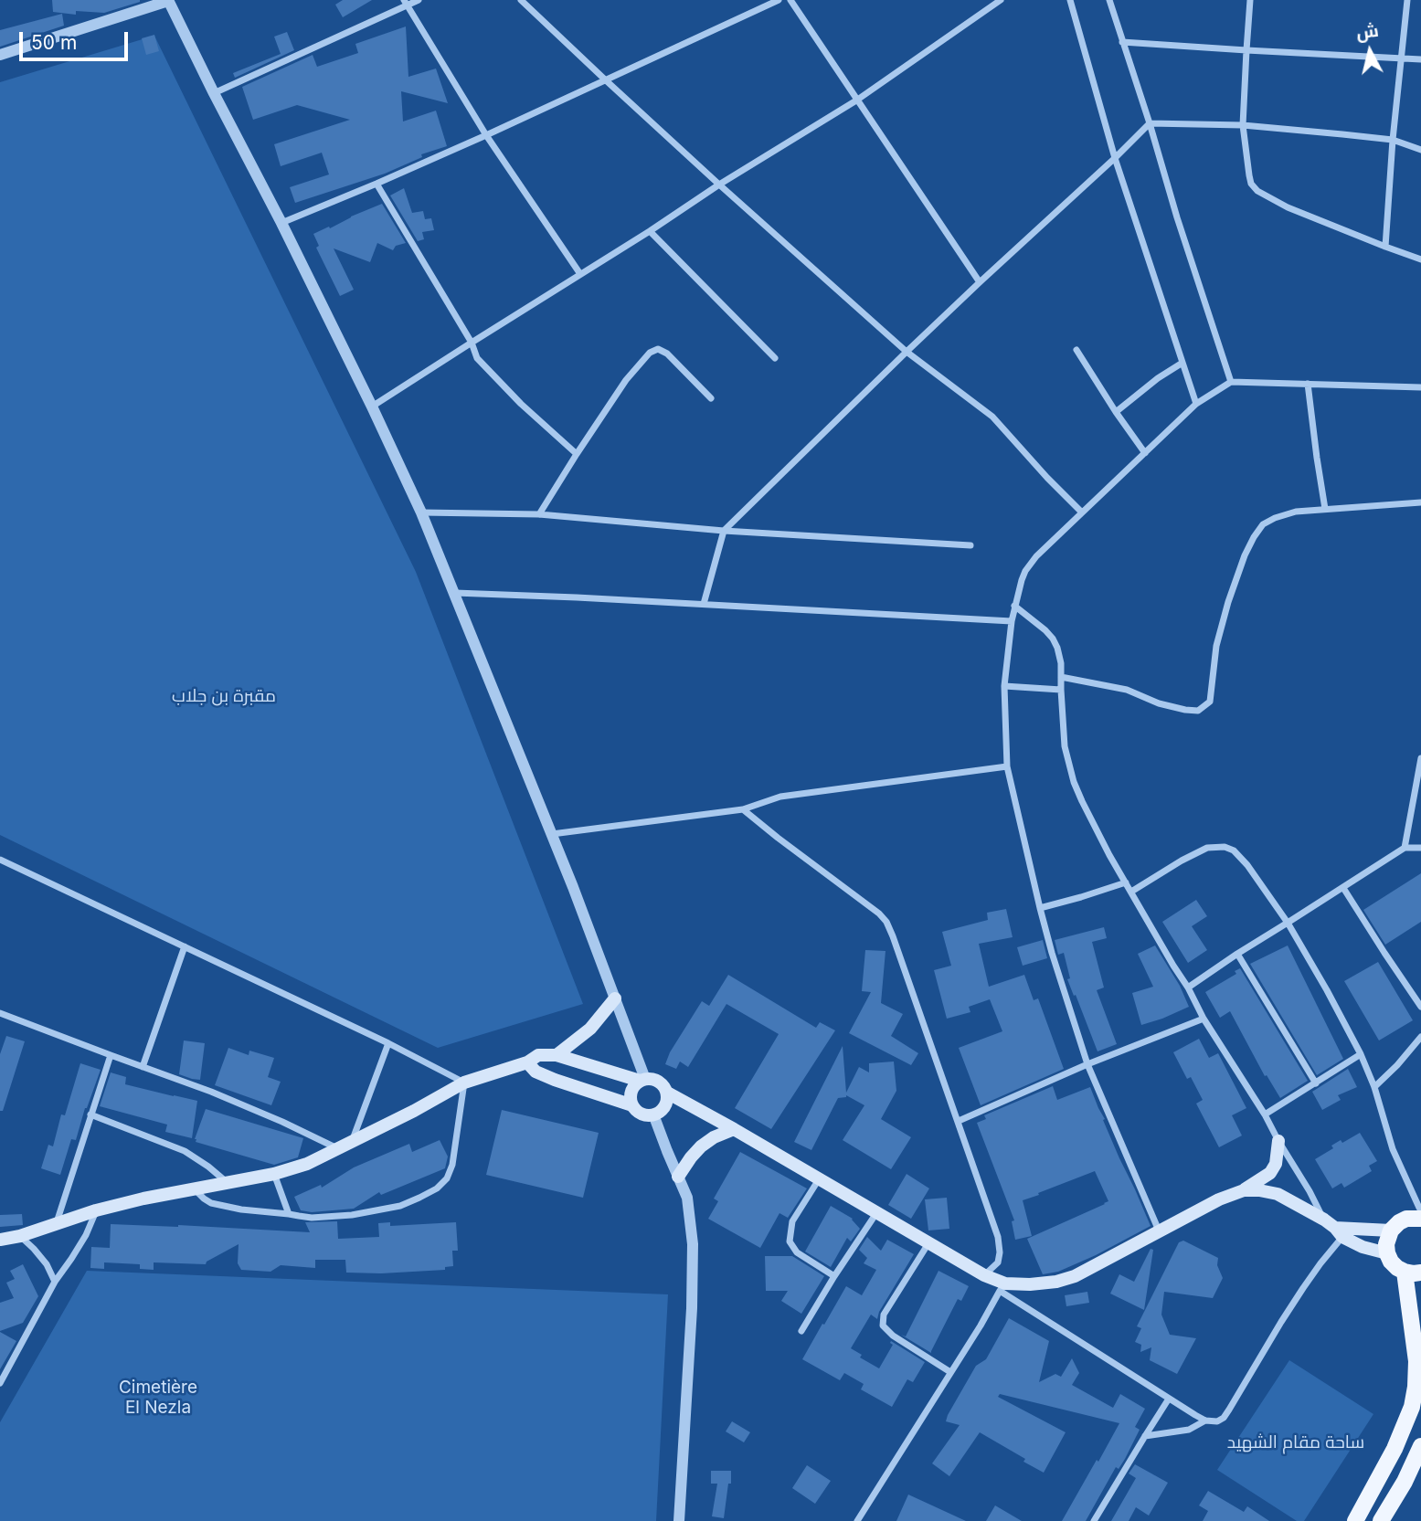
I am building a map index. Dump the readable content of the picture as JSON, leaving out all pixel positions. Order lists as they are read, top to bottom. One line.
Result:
{"parks":["مقبرة بن جلاب","Cimetière El Nezla","ساحة مقام الشهيد"],"scale_bar":"50 m","north":"top"}
